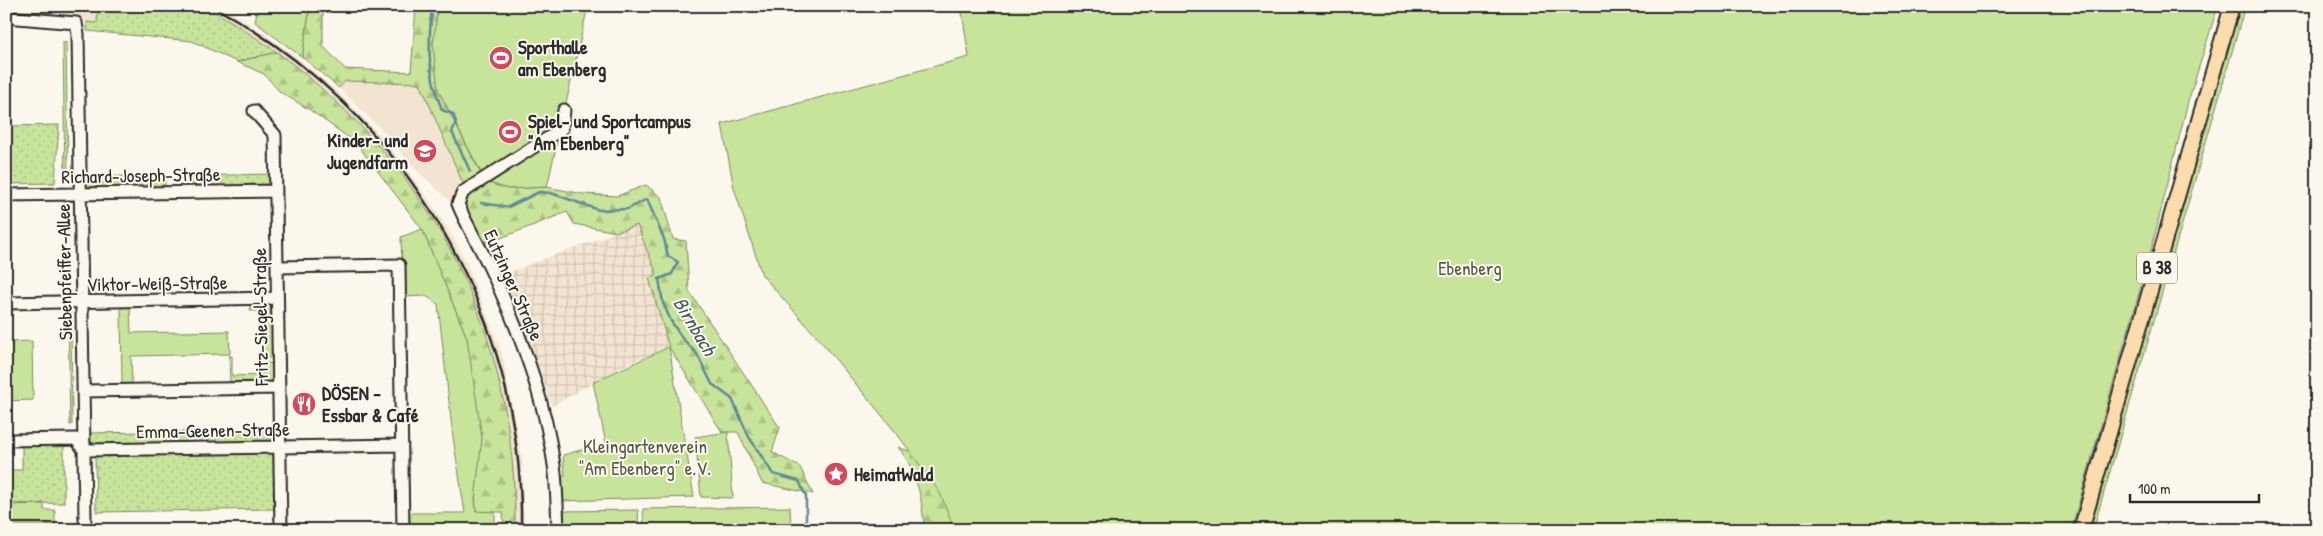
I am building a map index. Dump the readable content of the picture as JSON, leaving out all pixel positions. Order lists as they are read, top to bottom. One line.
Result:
{"streets":{"main road":["B 38"],"street":["Richard-Joseph-Straße","Siebenpfeiffer-Allee","Viktor-Weiß-Straße","Eutzinger Straße","Fritz-Siegel-Straße","Emma-Geenen-Straße"]},"crossings":[["Richard-Joseph-Straße","Siebenpfeiffer-Allee"],["Richard-Joseph-Straße","Fritz-Siegel-Straße"],["Siebenpfeiffer-Allee","Viktor-Weiß-Straße"],["Siebenpfeiffer-Allee","Emma-Geenen-Straße"],["Viktor-Weiß-Straße","Fritz-Siegel-Straße"],["Fritz-Siegel-Straße","Emma-Geenen-Straße"]],"water":["Birnbach"],"parks":["Ebenberg","Kleingartenverein \"Am Ebenberg\" e.V."],"places":{"sports":["Sporthalle am Ebenberg","Spiel- und Sportcampus \"Am Ebenberg\""],"school or university":["Kinder- und Jugendfarm"],"restaurant":["DÖSEN - Essbar & Café"],"place":["HeimatWald"]},"scale_bar":"100 m"}
